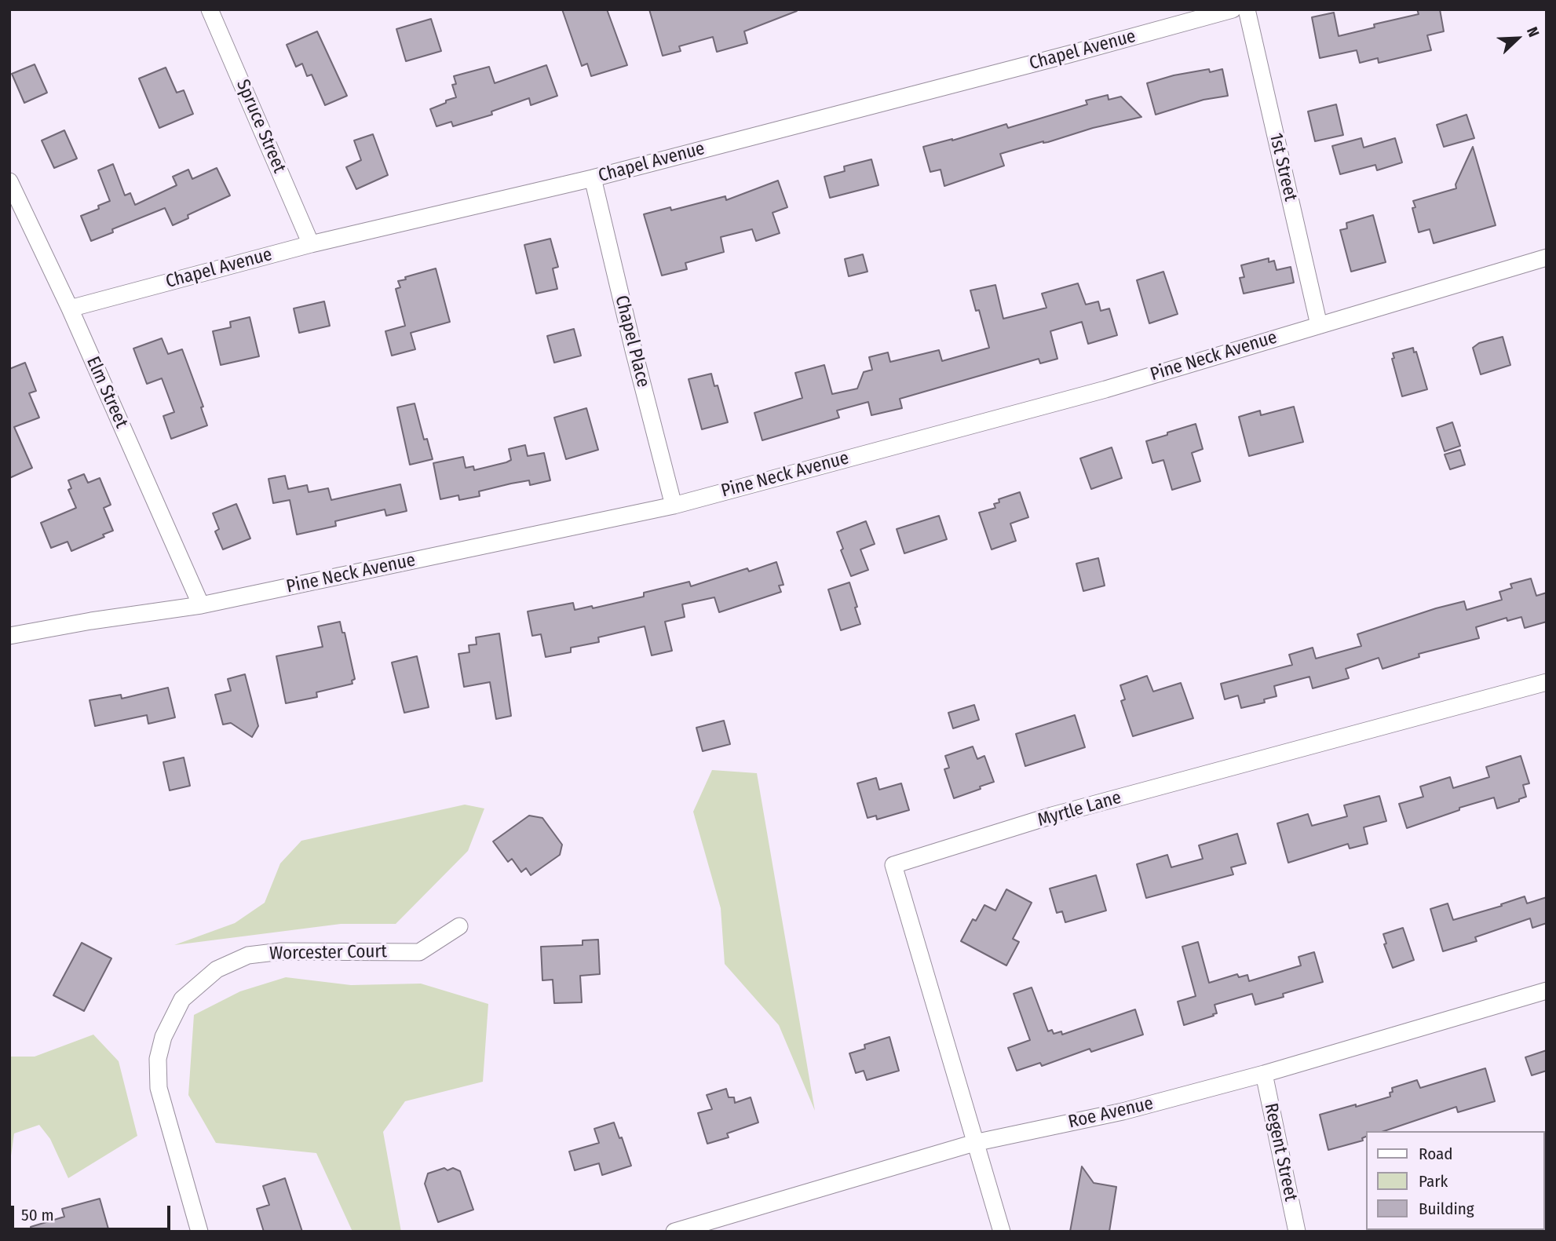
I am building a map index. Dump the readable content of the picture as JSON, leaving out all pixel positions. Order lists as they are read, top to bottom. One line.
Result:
{"streets":{"street":["Chapel Avenue","Spruce Street","1st Street","Chapel Place","Pine Neck Avenue","Elm Street","Myrtle Lane","Worcester Court","Roe Avenue","Regent Street"]},"crossings":[["Chapel Avenue","Spruce Street"],["Chapel Avenue","Chapel Place"],["Chapel Avenue","Elm Street"],["1st Street","Pine Neck Avenue"],["Chapel Place","Pine Neck Avenue"],["Pine Neck Avenue","Elm Street"],["Myrtle Lane","Roe Avenue"],["Roe Avenue","Regent Street"]],"legend":["Road","Park","Building"],"scale_bar":"50 m","north":"top right"}
